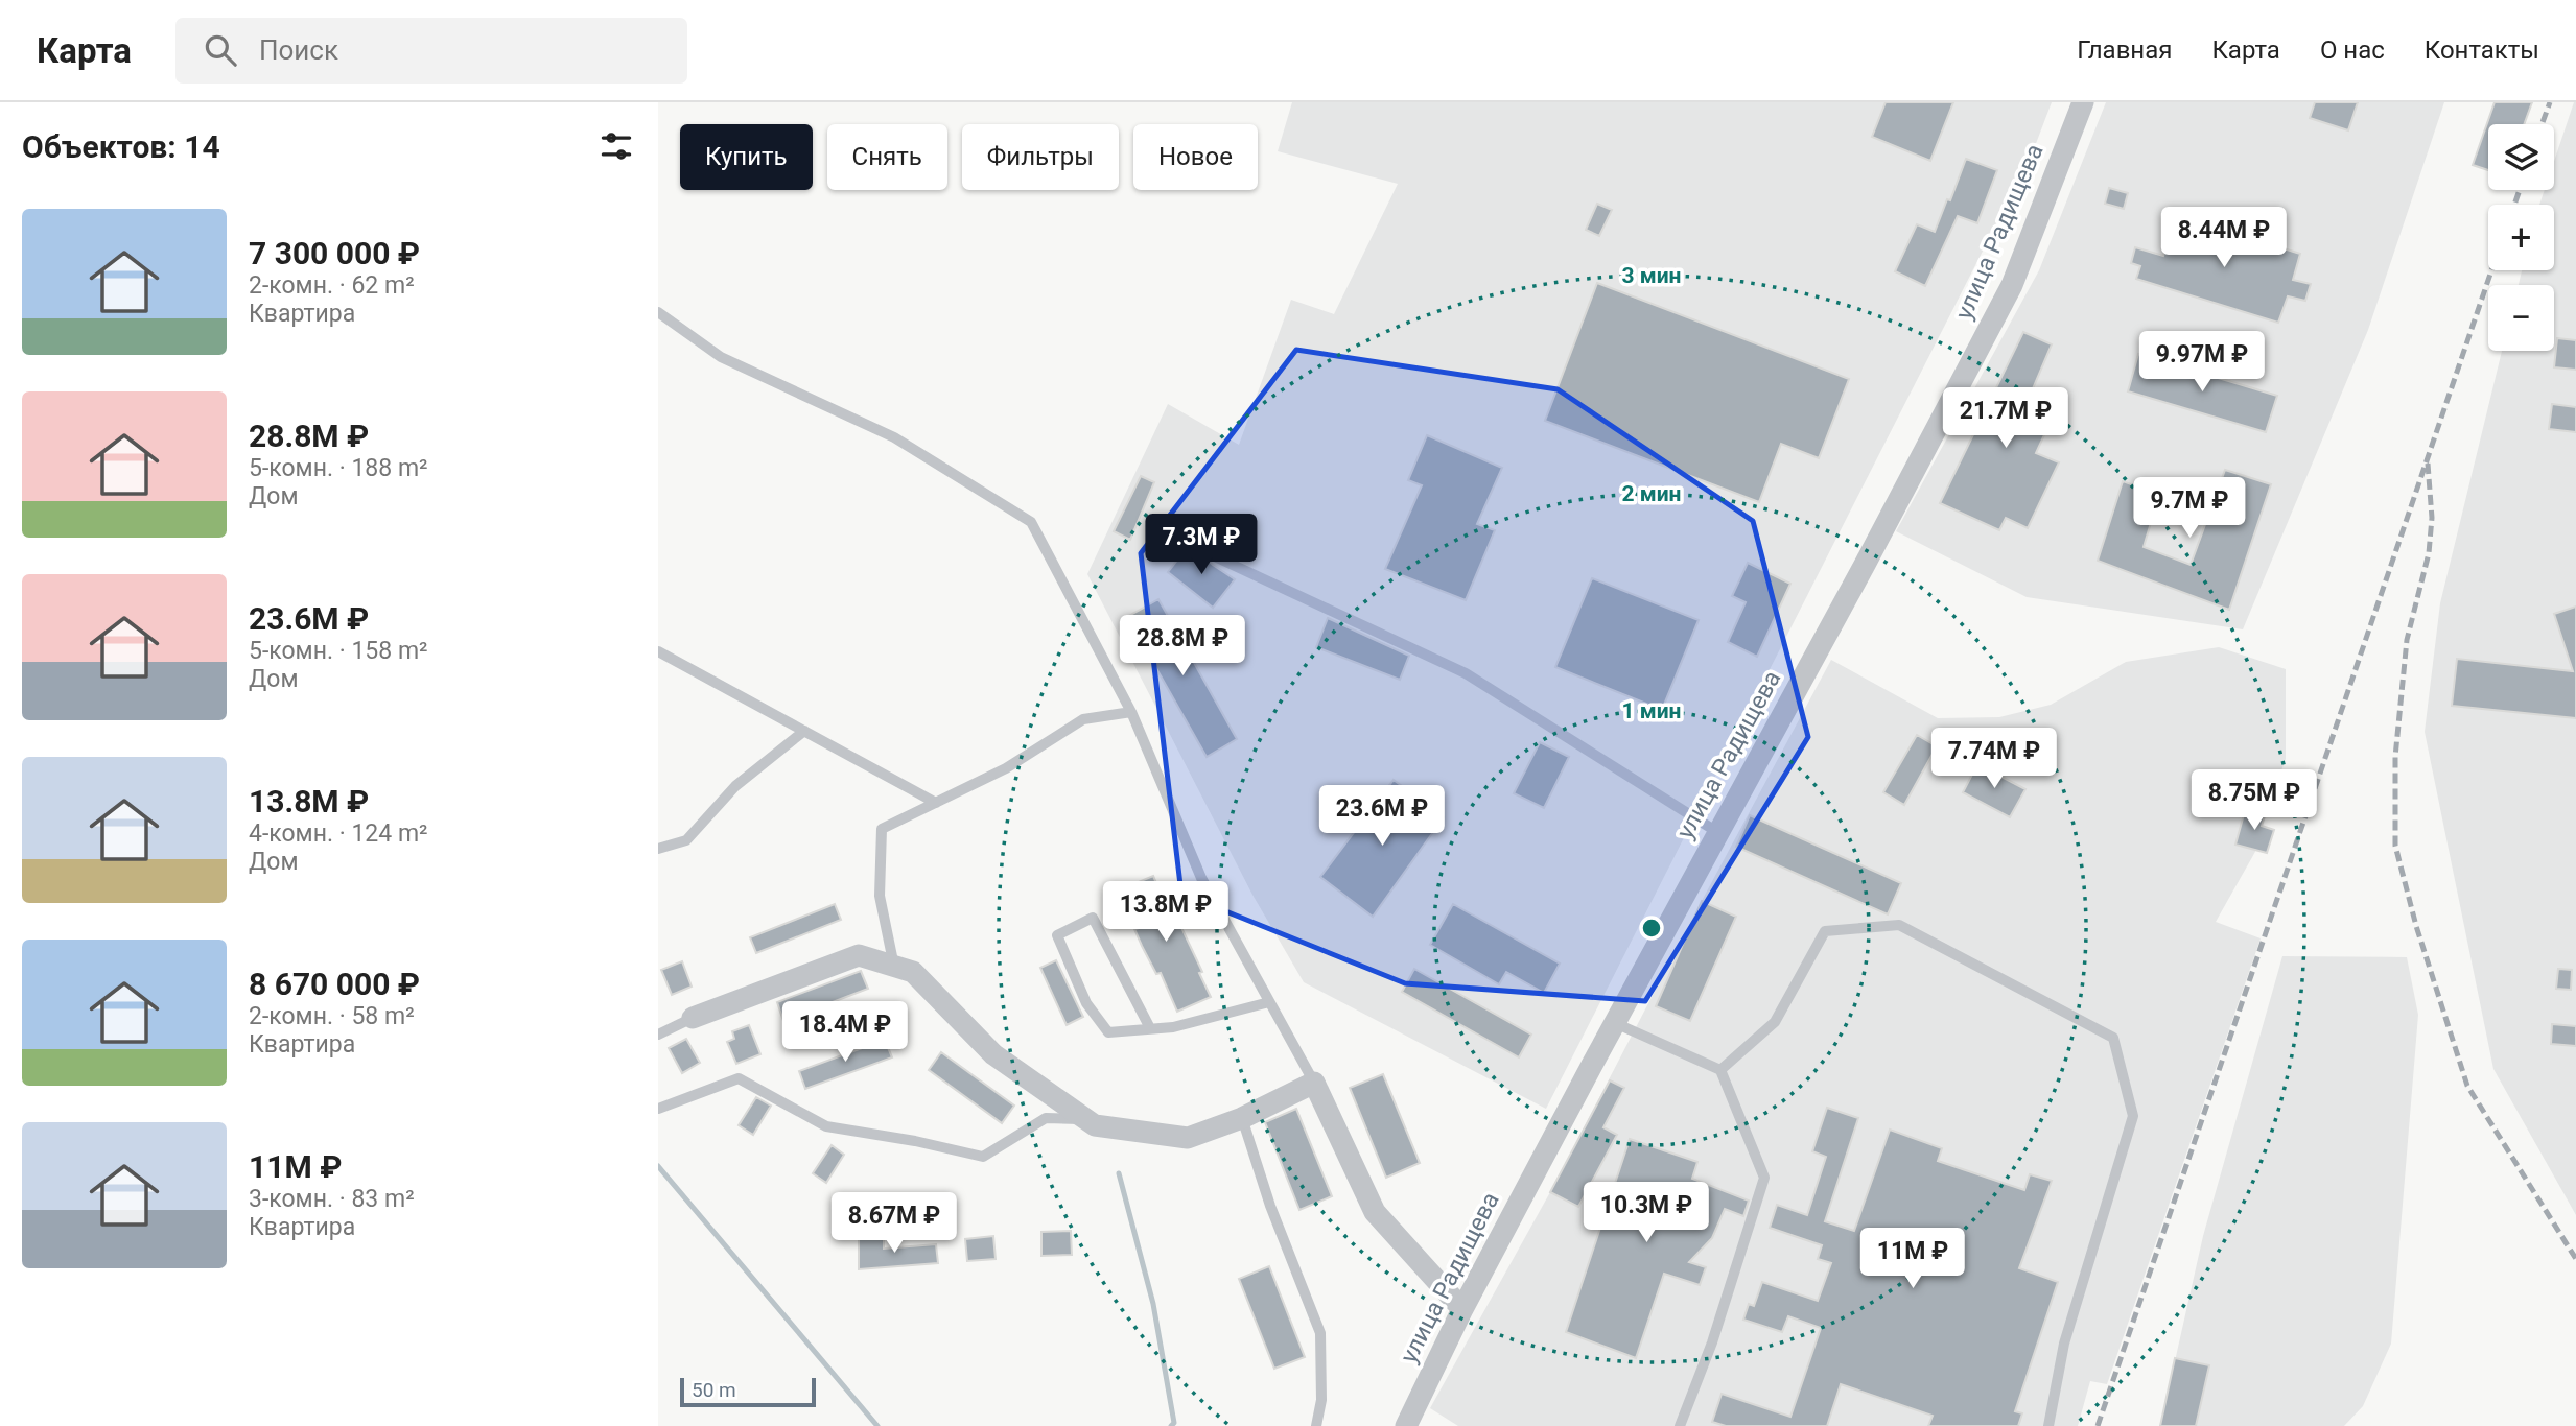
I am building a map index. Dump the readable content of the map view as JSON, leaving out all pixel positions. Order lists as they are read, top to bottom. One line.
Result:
{"streets":{"street":["улица Радищева"]},"scale_bar":"50 m","page":{"header":"Карта","search":"Поиск","nav":["Главная","Карта","О нас","Контакты"],"heading":"Объектов: 14","map_buttons":["+","−"],"chip":["Купить","Снять","Фильтры","Новое"],"list":[{"name":"7 300 000 ₽","note":"2-комн. · 62 m² · Квартира"},{"name":"28.8M ₽","note":"5-комн. · 188 m² · Дом"},{"name":"23.6M ₽","note":"5-комн. · 158 m² · Дом"},{"name":"13.8M ₽","note":"4-комн. · 124 m² · Дом"},{"name":"8 670 000 ₽","note":"2-комн. · 58 m² · Квартира"},{"name":"11M ₽","note":"3-комн. · 83 m² · Квартира"}],"price":["8.44M ₽","9.97M ₽","21.7M ₽","9.7M ₽","7.3M ₽","28.8M ₽","7.74M ₽","8.75M ₽","23.6M ₽","13.8M ₽","18.4M ₽","10.3M ₽","8.67M ₽","11M ₽"],"scale":"50 m"},"rings":["3 мин","2 мин","1 мин"]}
